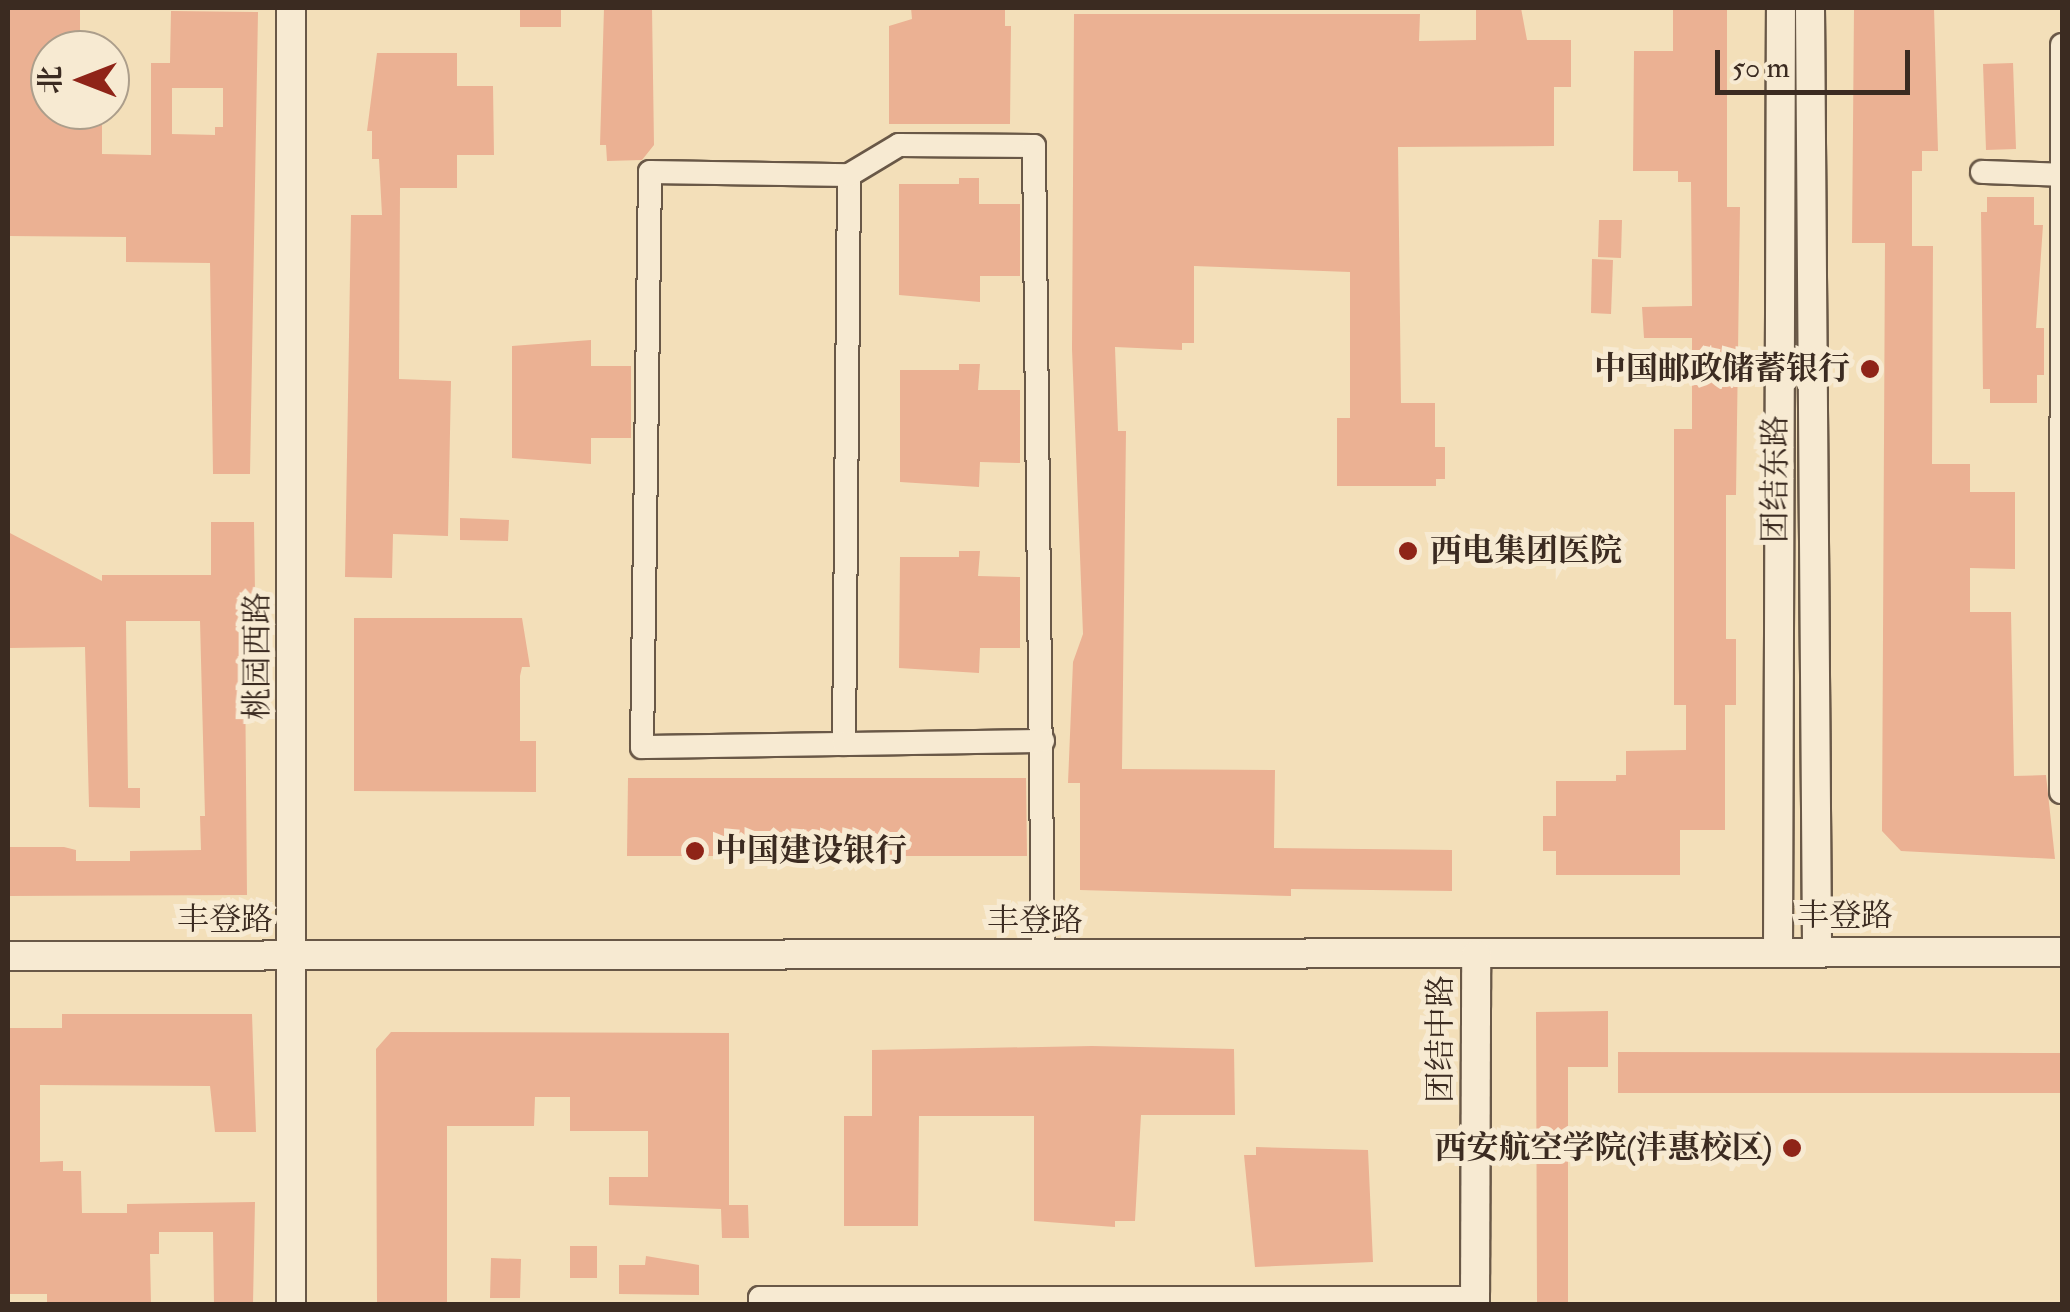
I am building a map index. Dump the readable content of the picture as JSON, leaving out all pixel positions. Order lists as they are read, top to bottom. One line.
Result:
{"streets":{"street":["团结东路","桃园西路","丰登路","团结中路"]},"crossings":[["团结东路","丰登路"],["桃园西路","丰登路"],["丰登路","团结中路"]],"places":["中国邮政储蓄银行","西电集团医院","中国建设银行","西安航空学院(沣惠校区)"],"scale_bar":"50 m","north":"left"}
